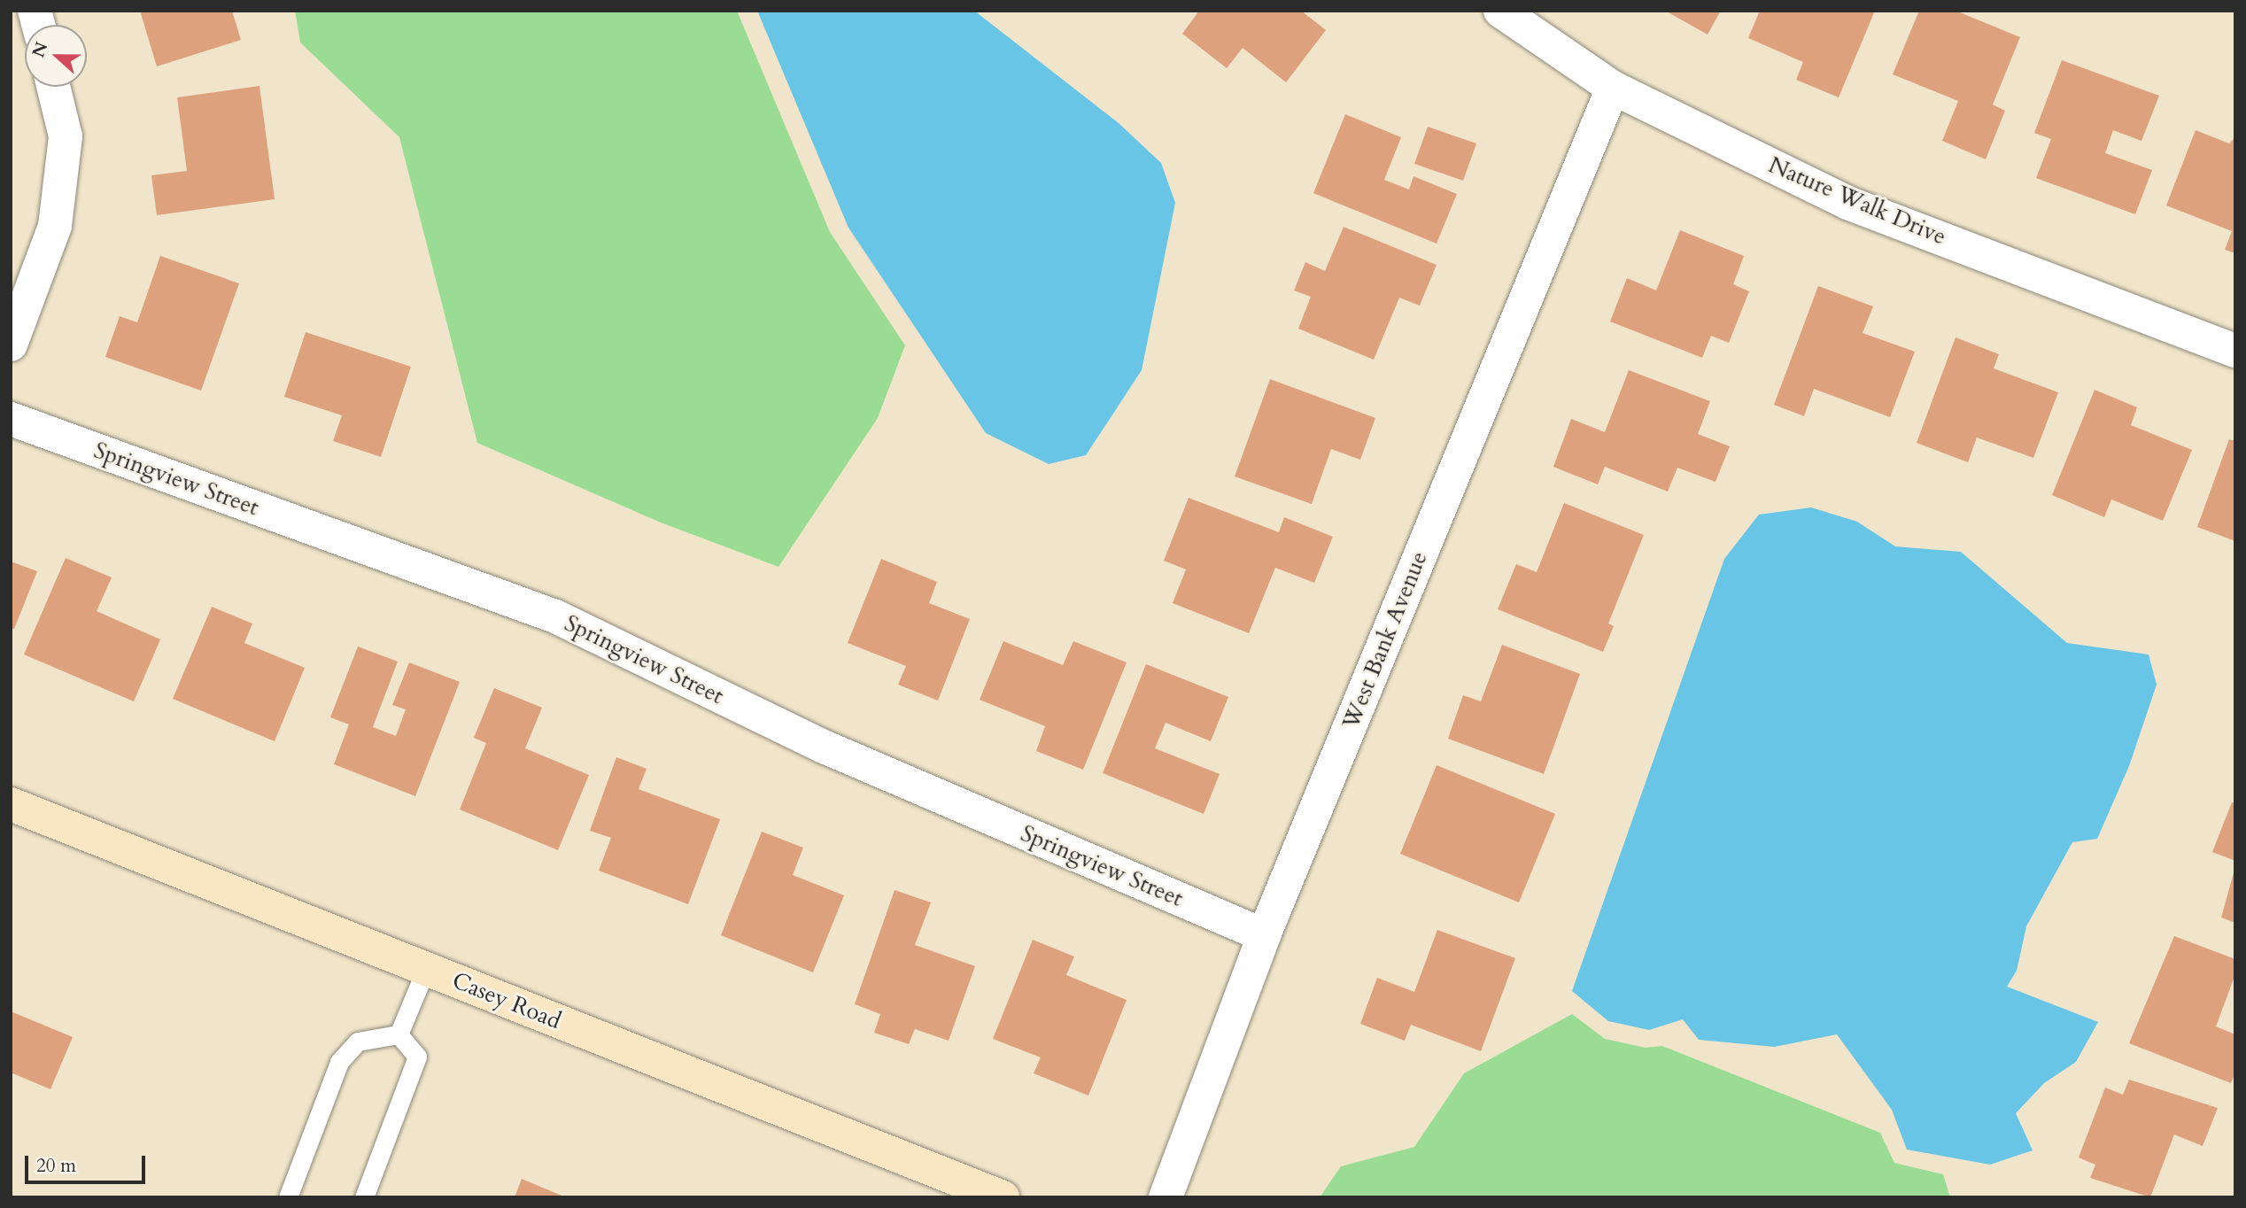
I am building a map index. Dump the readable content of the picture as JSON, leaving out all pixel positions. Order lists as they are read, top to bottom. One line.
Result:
{"streets":{"street":["Nature Walk Drive","Springview Street","West Bank Avenue","Casey Road"]},"crossings":[["Nature Walk Drive","West Bank Avenue"],["Springview Street","West Bank Avenue"]],"scale_bar":"20 m","north":"left"}
